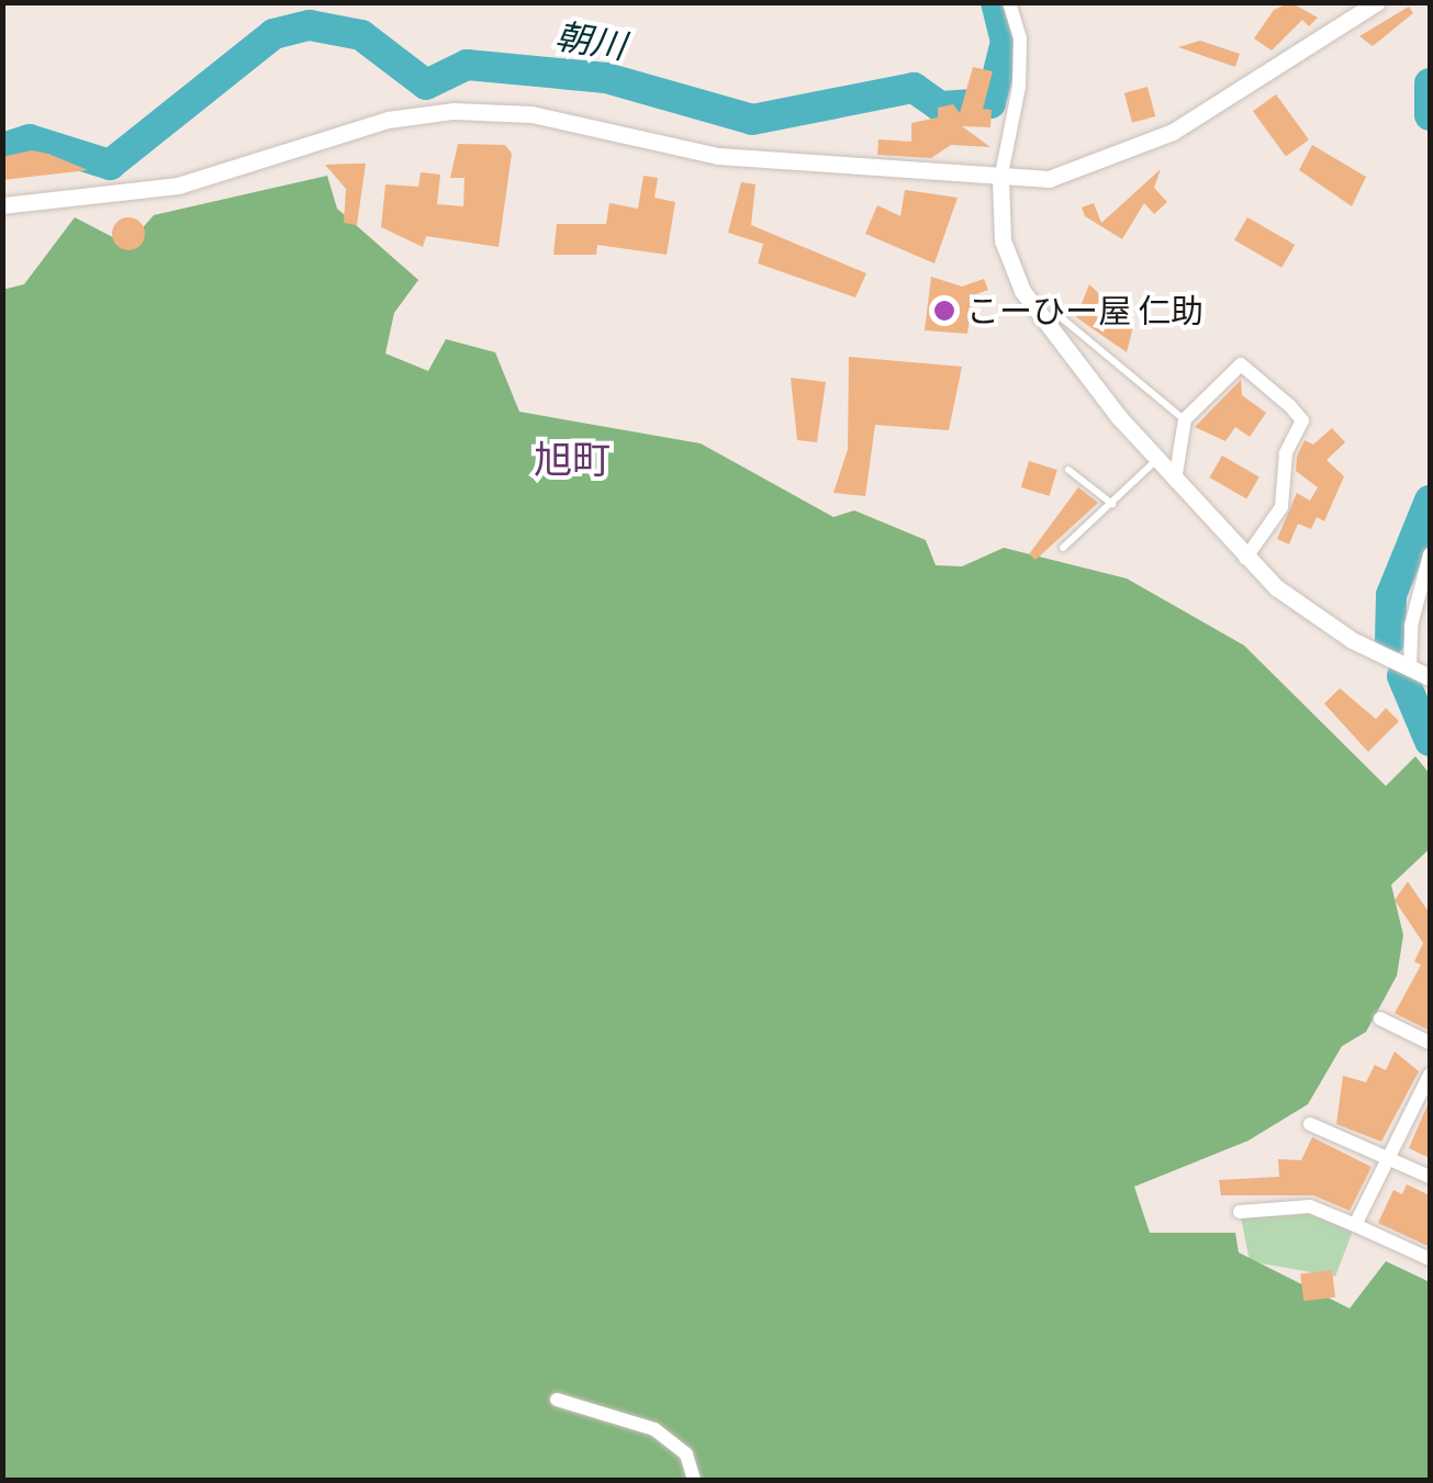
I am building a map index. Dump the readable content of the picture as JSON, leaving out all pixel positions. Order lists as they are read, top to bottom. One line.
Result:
{"districts":["旭町"],"water":["朝川"],"places":["こーひー屋 仁助"]}
